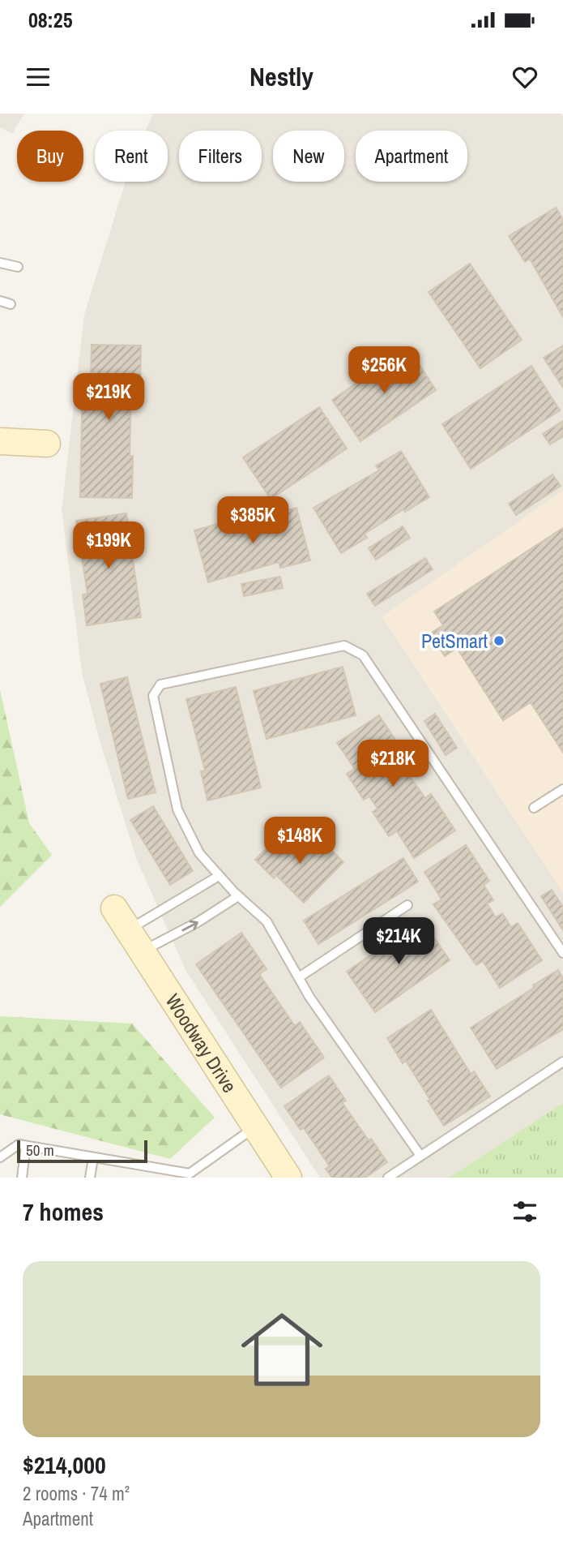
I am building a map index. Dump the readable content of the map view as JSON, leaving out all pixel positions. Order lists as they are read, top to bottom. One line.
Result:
{"streets":{"street":["Woodway Drive"]},"places":["PetSmart"],"scale_bar":"50 m","page":{"status":"08:25","header":"Nestly","chip":["Buy","Rent","Filters","New","Apartment"],"price":["$256K","$219K","$385K","$199K","$218K","$148K","$214K"],"scale":"50 m","heading":"7 homes","list":[{"name":"$214,000","note":"2 rooms · 74 m² · Apartment"}]}}
